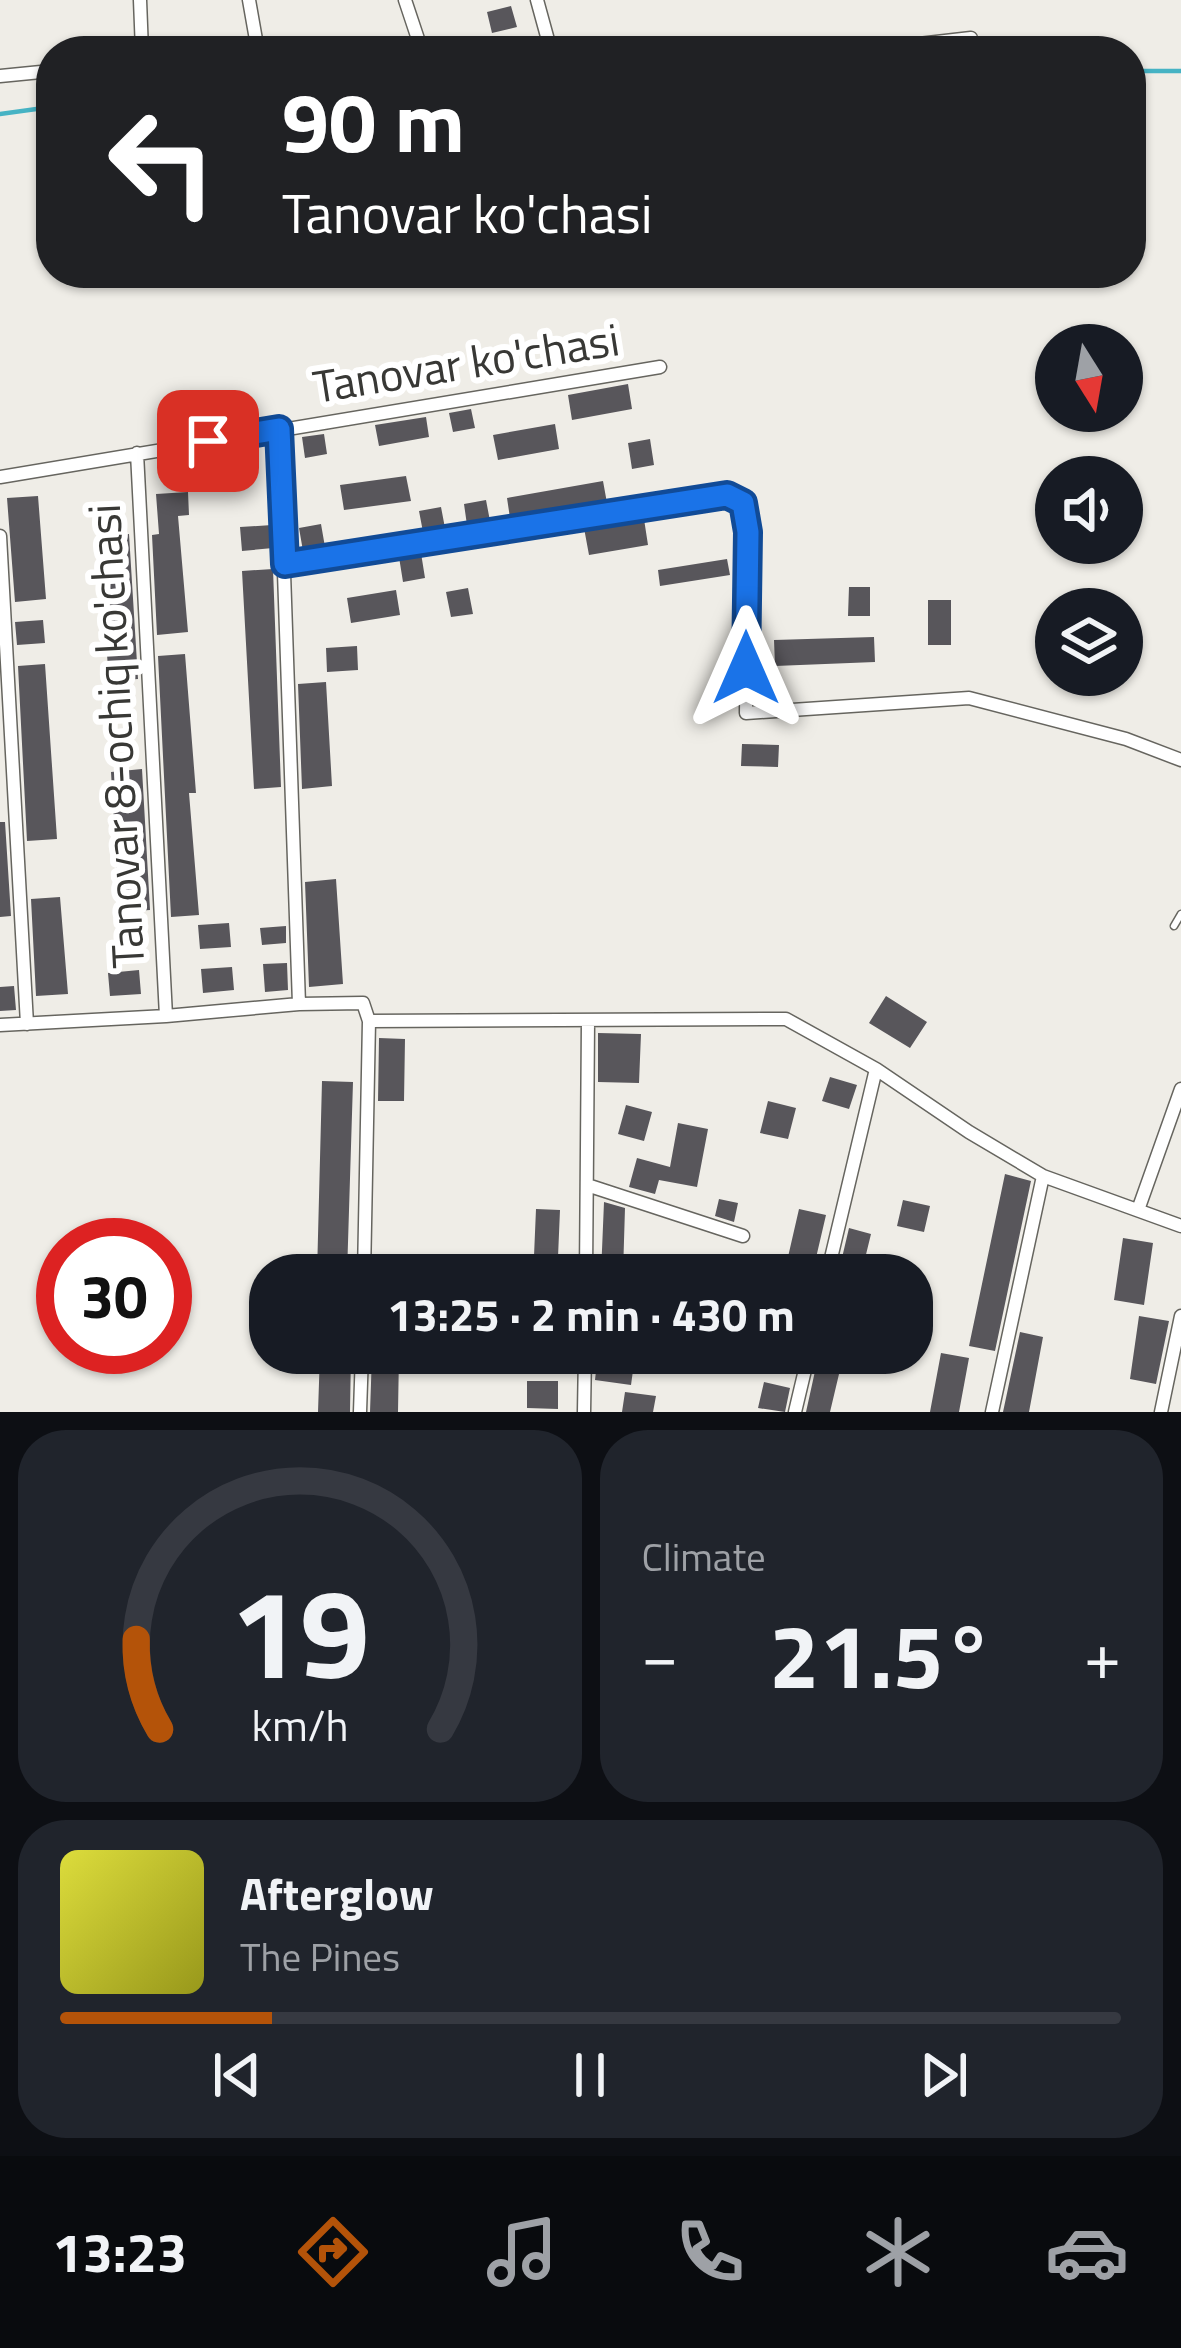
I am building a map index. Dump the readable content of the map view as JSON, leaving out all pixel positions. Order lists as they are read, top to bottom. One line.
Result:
{"streets":{"street":["Tanovar ko'chasi","Tanovar 8-ochiq ko'chasi"]},"crossings":[["Tanovar ko'chasi","Tanovar 8-ochiq ko'chasi"]],"north":"bottom","page":{"turn":["90 m","Tanovar ko'chasi"],"limit":"30","trip":"13:25 · 2 min · 430 m","tile":"Climate","heat":["−","21.5°","+"],"song":["Afterglow","The Pines"],"tabs":"13:23","gauge":["19","km/h"]}}
